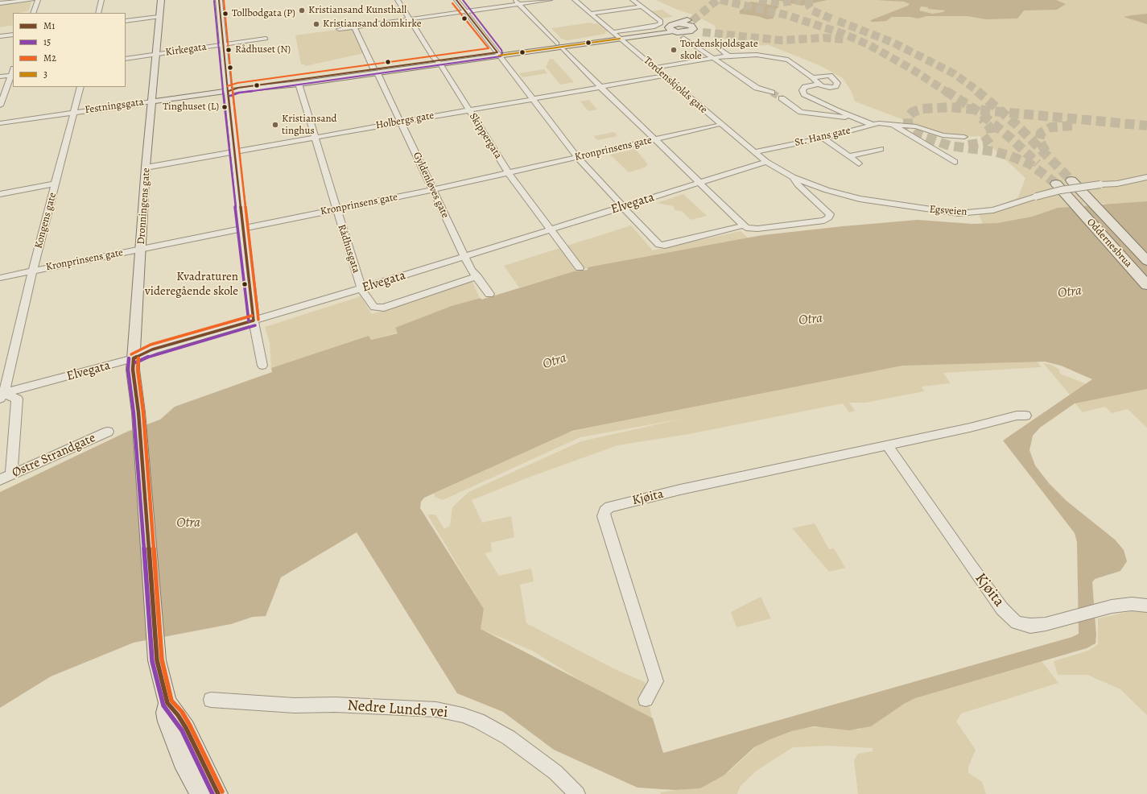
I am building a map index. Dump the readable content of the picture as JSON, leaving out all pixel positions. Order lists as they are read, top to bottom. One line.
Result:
{"streets":{"highway":["Oddernesbrua"],"main road":["Festningsgata","Elvegata","Dronningens gate"],"street":["Kirkegata","Tordenskjolds gate","Holbergs gate","Skippergata","St. Hans gate","Kronprinsens gate","Gyldenløves gate","Egsveien","Kongens gate","Rådhusgata","Østre Strandgate","Kjøita","Nedre Lunds vei"]},"crossings":[["Kirkegata","Dronningens gate"],["Tordenskjolds gate","Festningsgata"],["Tordenskjolds gate","Holbergs gate"],["Tordenskjolds gate","St. Hans gate"],["Tordenskjolds gate","Elvegata"],["Tordenskjolds gate","Egsveien"],["Festningsgata","Skippergata"],["Festningsgata","Gyldenløves gate"],["Festningsgata","Dronningens gate"],["Festningsgata","Kongens gate"],["Festningsgata","Rådhusgata"],["Holbergs gate","Skippergata"],["Holbergs gate","Gyldenløves gate"],["Holbergs gate","Dronningens gate"],["Holbergs gate","Rådhusgata"],["Skippergata","Kronprinsens gate"],["Skippergata","Elvegata"],["Kronprinsens gate","Gyldenløves gate"],["Kronprinsens gate","Dronningens gate"],["Kronprinsens gate","Kongens gate"],["Kronprinsens gate","Rådhusgata"],["Gyldenløves gate","Elvegata"],["Gyldenløves gate","Rådhusgata"],["Elvegata","Dronningens gate"],["Elvegata","Egsveien"],["Elvegata","Kongens gate"],["Elvegata","Rådhusgata"]],"water":["Otra"],"places":["Kristiansand Kunsthall","Tollbodgata (P)","Kristiansand domkirke","Rådhuset (N)","Tordenskjoldsgate skole","Tinghuset (L)","Kristiansand tinghus","Kvadraturen videregående skole"],"lines":["transit line M1","transit line 15","transit line M2","transit line 3"],"legend":["M1","15","M2","3"]}
